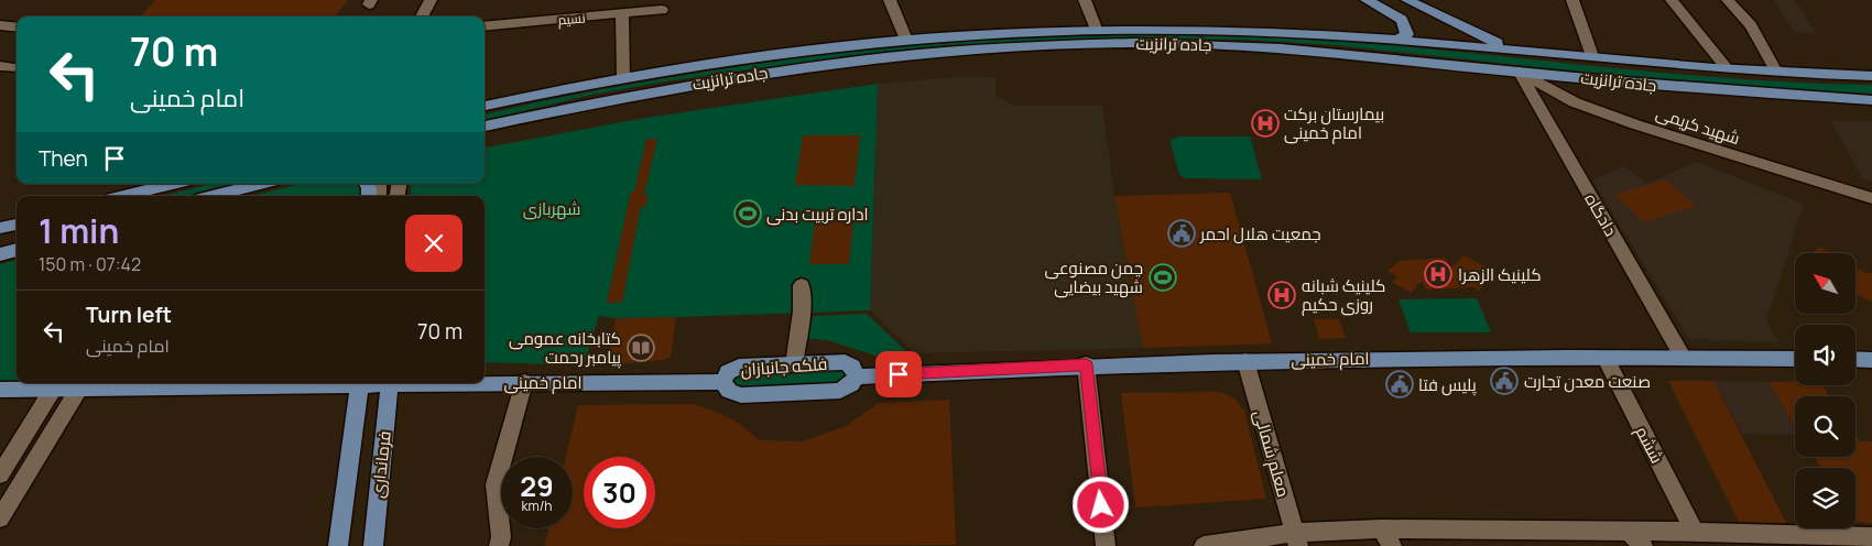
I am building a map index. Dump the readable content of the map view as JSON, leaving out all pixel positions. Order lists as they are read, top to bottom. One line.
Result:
{"streets":{"main road":["جاده ترانزیت","امام خمینی","فلکه جانبازان","فرمانداری"],"street":["نسيم","شهید کریمی","دادگاه","ششم","معلم شمالی"]},"crossings":[["جاده ترانزیت","شهید کریمی"],["جاده ترانزیت","دادگاه"],["شهید کریمی","دادگاه"],["دادگاه","امام خمینی"],["امام خمینی","فلکه جانبازان"],["امام خمینی","ششم"],["امام خمینی","معلم شمالی"]],"parks":["شهربازی"],"places":{"hospital":["بیمارستان برکت امام خمینی","کلینیک الزهرا","کلینیک شبانه روزی حکیم"],"sports":["اداره تربیت بدنی","چمن مصنوعی شهید بیضایی"],"public building":["جمعیت هلال احمر","صنعت معدن تجارت","پلیس فتا"],"library":["کتابخانه عمومی پیامبر رحمت"]},"north":"top left","page":{"turn":["70 m","امام خمینی"],"then":"Then","heading":["1 min","150 m · 07:42"],"list":[{"name":"Turn left","note":"امام خمینی","value":"70 m"}],"speed":"29 km/h","limit":"30"}}
